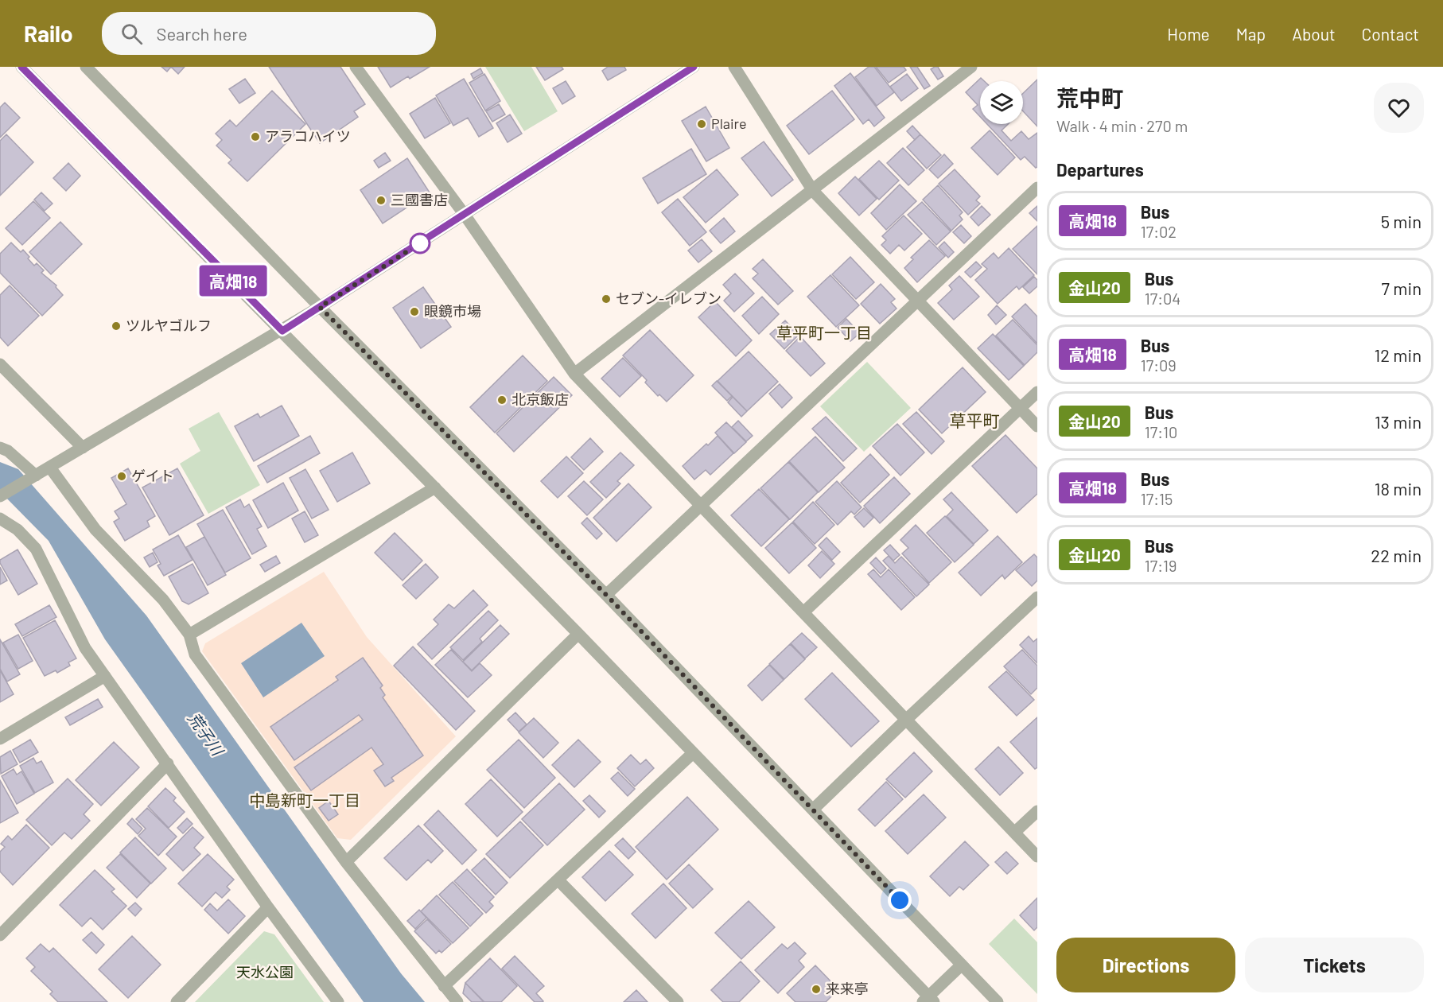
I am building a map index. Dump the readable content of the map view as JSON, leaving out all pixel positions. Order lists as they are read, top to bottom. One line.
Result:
{"districts":["草平町一丁目","草平町","中島新町一丁目"],"water":["荒子川"],"parks":["天水公園"],"places":["Plaire","アラコハイツ","三國書店","セブン-イレブン","眼鏡市場","ツルヤゴルフ","北京飯店","ゲイト","来来亭"],"lines":["bus line 高畑18"],"page":{"header":"Railo","search":"Search here","nav":["Home","Map","About","Contact"],"on_map":"高畑18","heading":[["荒中町","Walk · 4 min · 270 m"],"Departures"],"list":[{"mark":"高畑18","name":"Bus","note":"17:02","value":"5 min"},{"mark":"金山20","name":"Bus","note":"17:04","value":"7 min"},{"mark":"高畑18","name":"Bus","note":"17:09","value":"12 min"},{"mark":"金山20","name":"Bus","note":"17:10","value":"13 min"},{"mark":"高畑18","name":"Bus","note":"17:15","value":"18 min"},{"mark":"金山20","name":"Bus","note":"17:19","value":"22 min"}],"buttons":["Directions","Tickets"]}}
